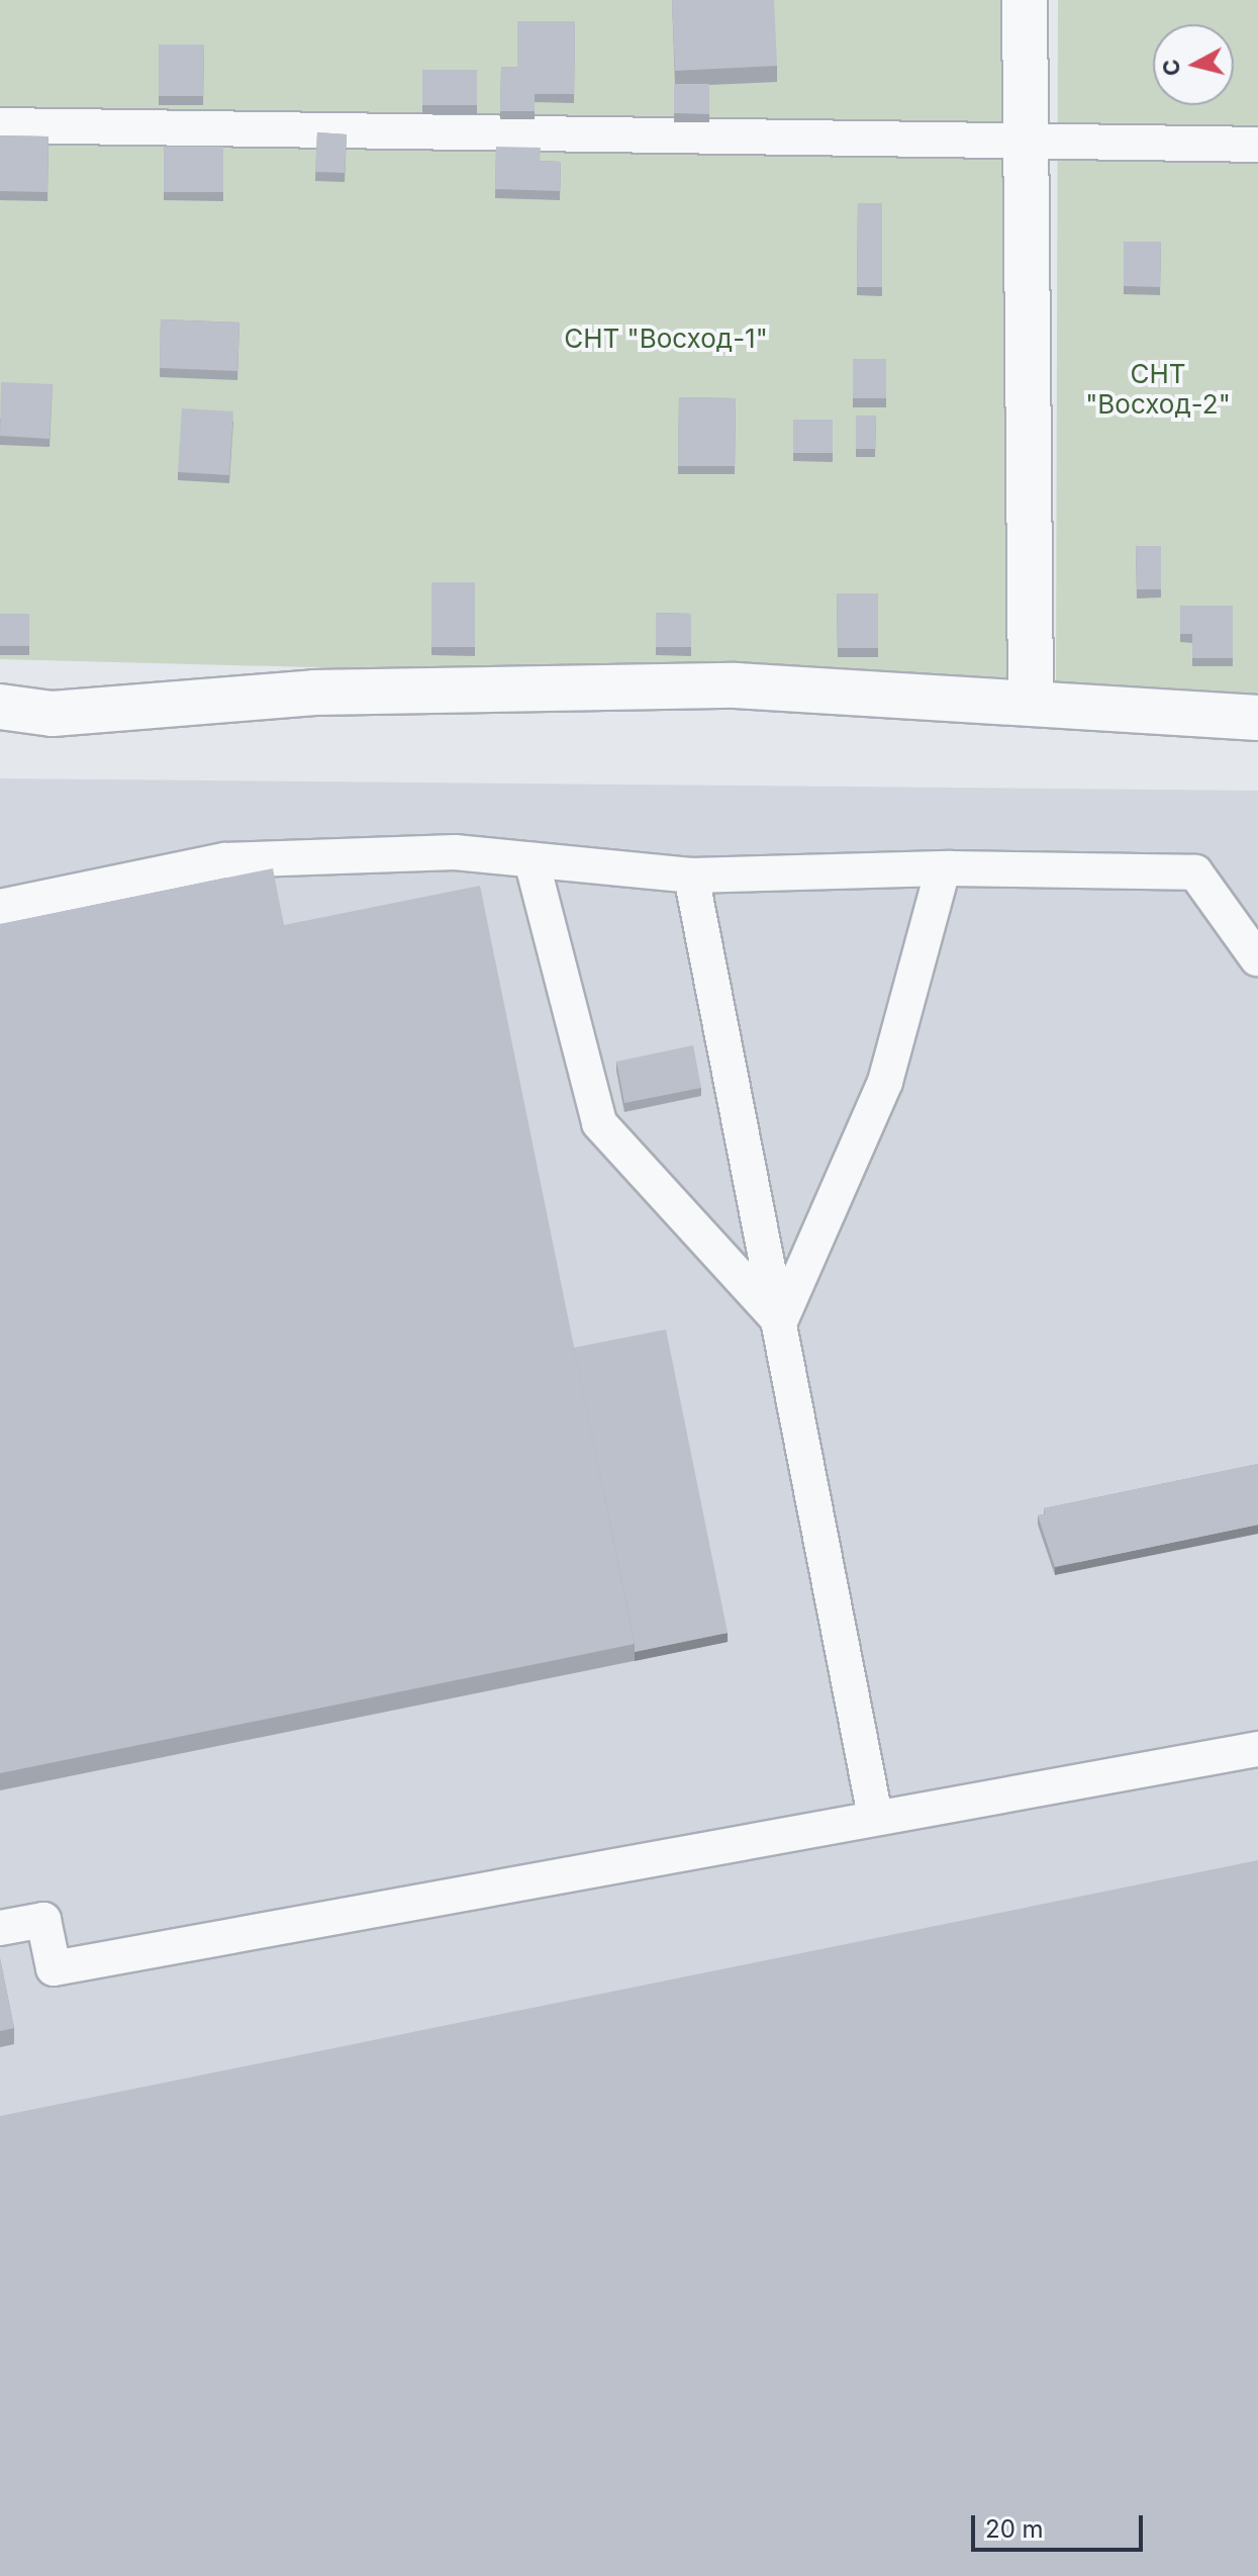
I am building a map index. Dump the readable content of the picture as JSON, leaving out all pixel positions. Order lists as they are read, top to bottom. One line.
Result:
{"parks":["СНТ \"Восход-1\"","СНТ \"Восход-2\""],"scale_bar":"20 m","north":"left"}
